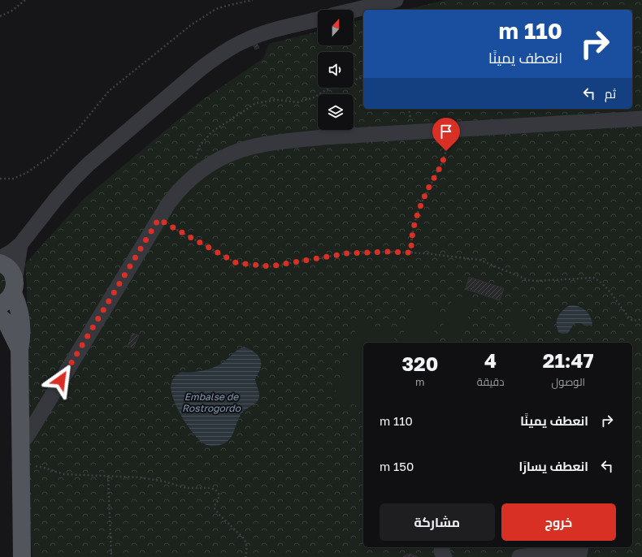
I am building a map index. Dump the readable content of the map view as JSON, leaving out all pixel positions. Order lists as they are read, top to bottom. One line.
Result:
{"water":["Embalse de Rostrogordo"],"north":"top","page":{"turn":["110 m","انعطف يمينًا"],"then":"ثم","eta":["21:47","الوصول","4","دقيقة","320","m"],"list":[{"name":"انعطف يمينًا","value":"110 m"},{"name":"انعطف يسارًا","value":"150 m"}],"buttons":["خروج","مشاركة"]}}
